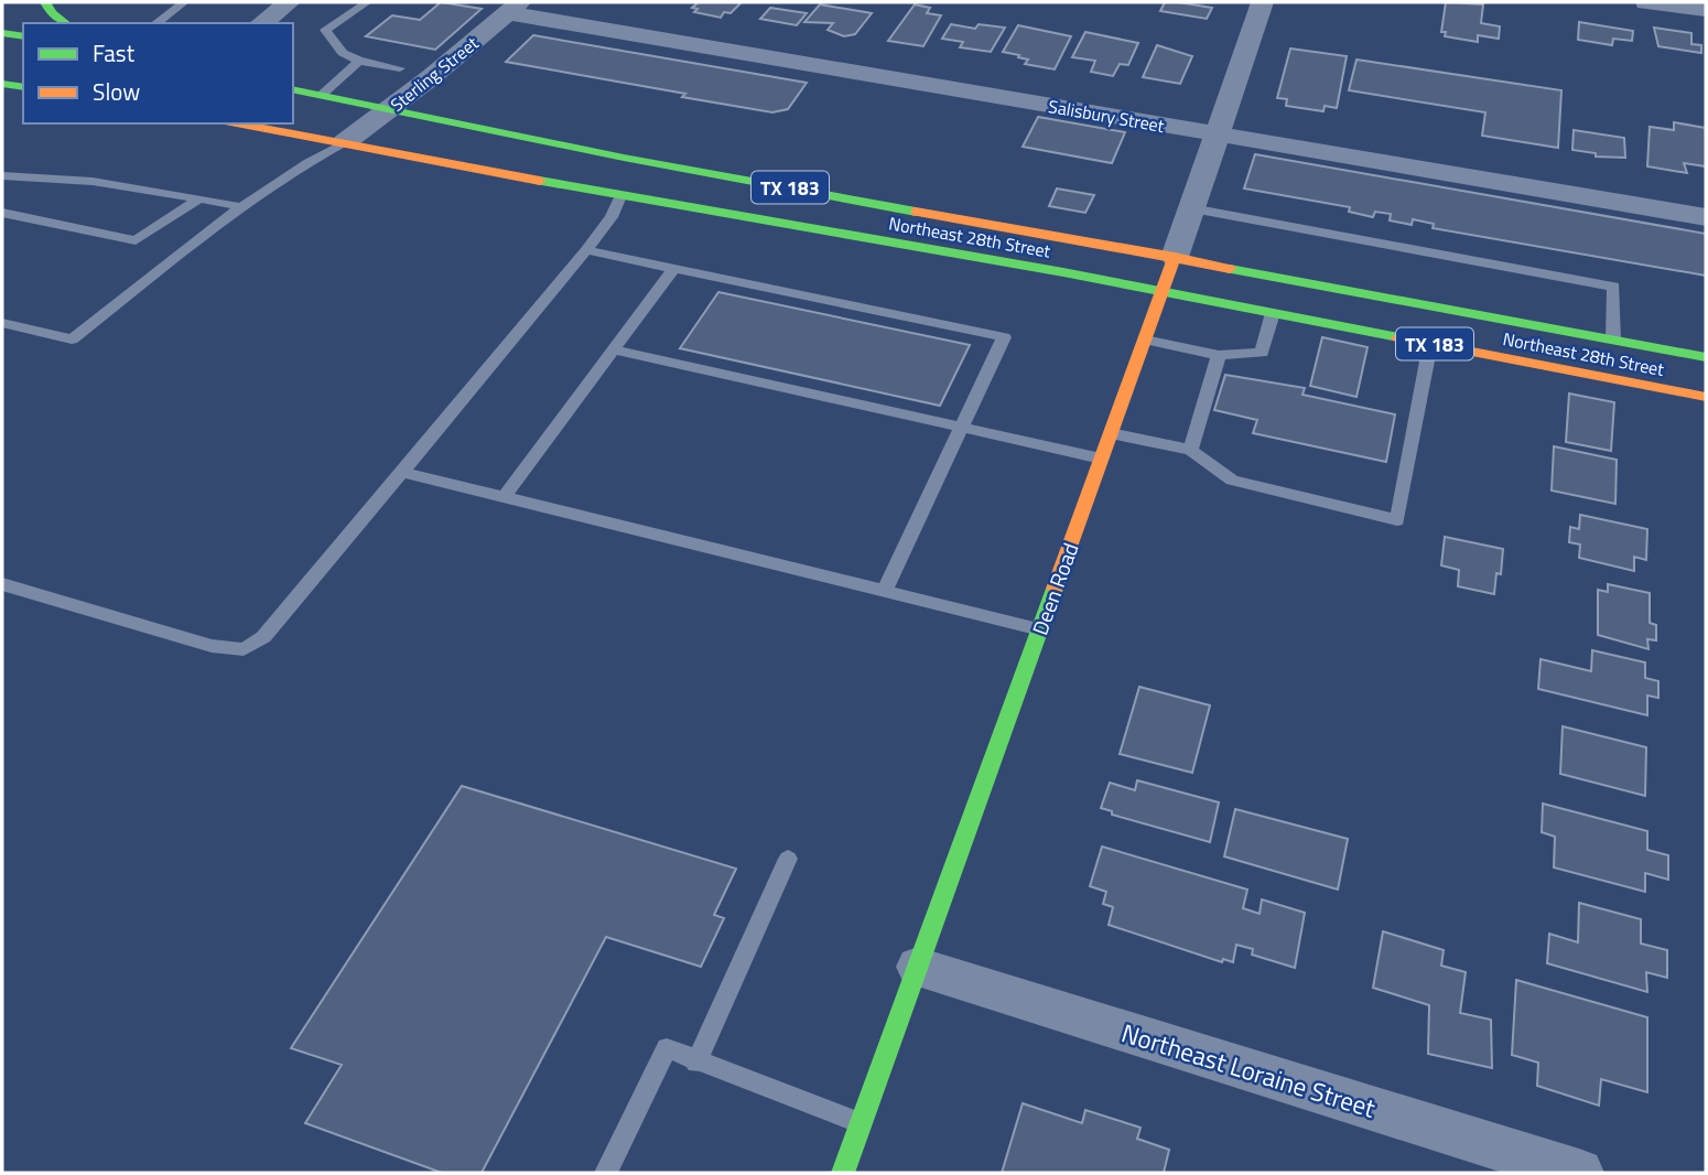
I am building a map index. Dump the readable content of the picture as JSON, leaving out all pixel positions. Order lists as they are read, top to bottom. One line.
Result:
{"streets":{"main road":["TX 183","Northeast 28th Street","Deen Road"],"street":["Sterling Street","Salisbury Street","Northeast Loraine Street"]},"crossings":[["Sterling Street","Salisbury Street"],["Sterling Street","Northeast 28th Street"],["Salisbury Street","Deen Road"],["Northeast 28th Street","Deen Road"],["Deen Road","Northeast Loraine Street"]],"legend":["Fast","Slow"]}
